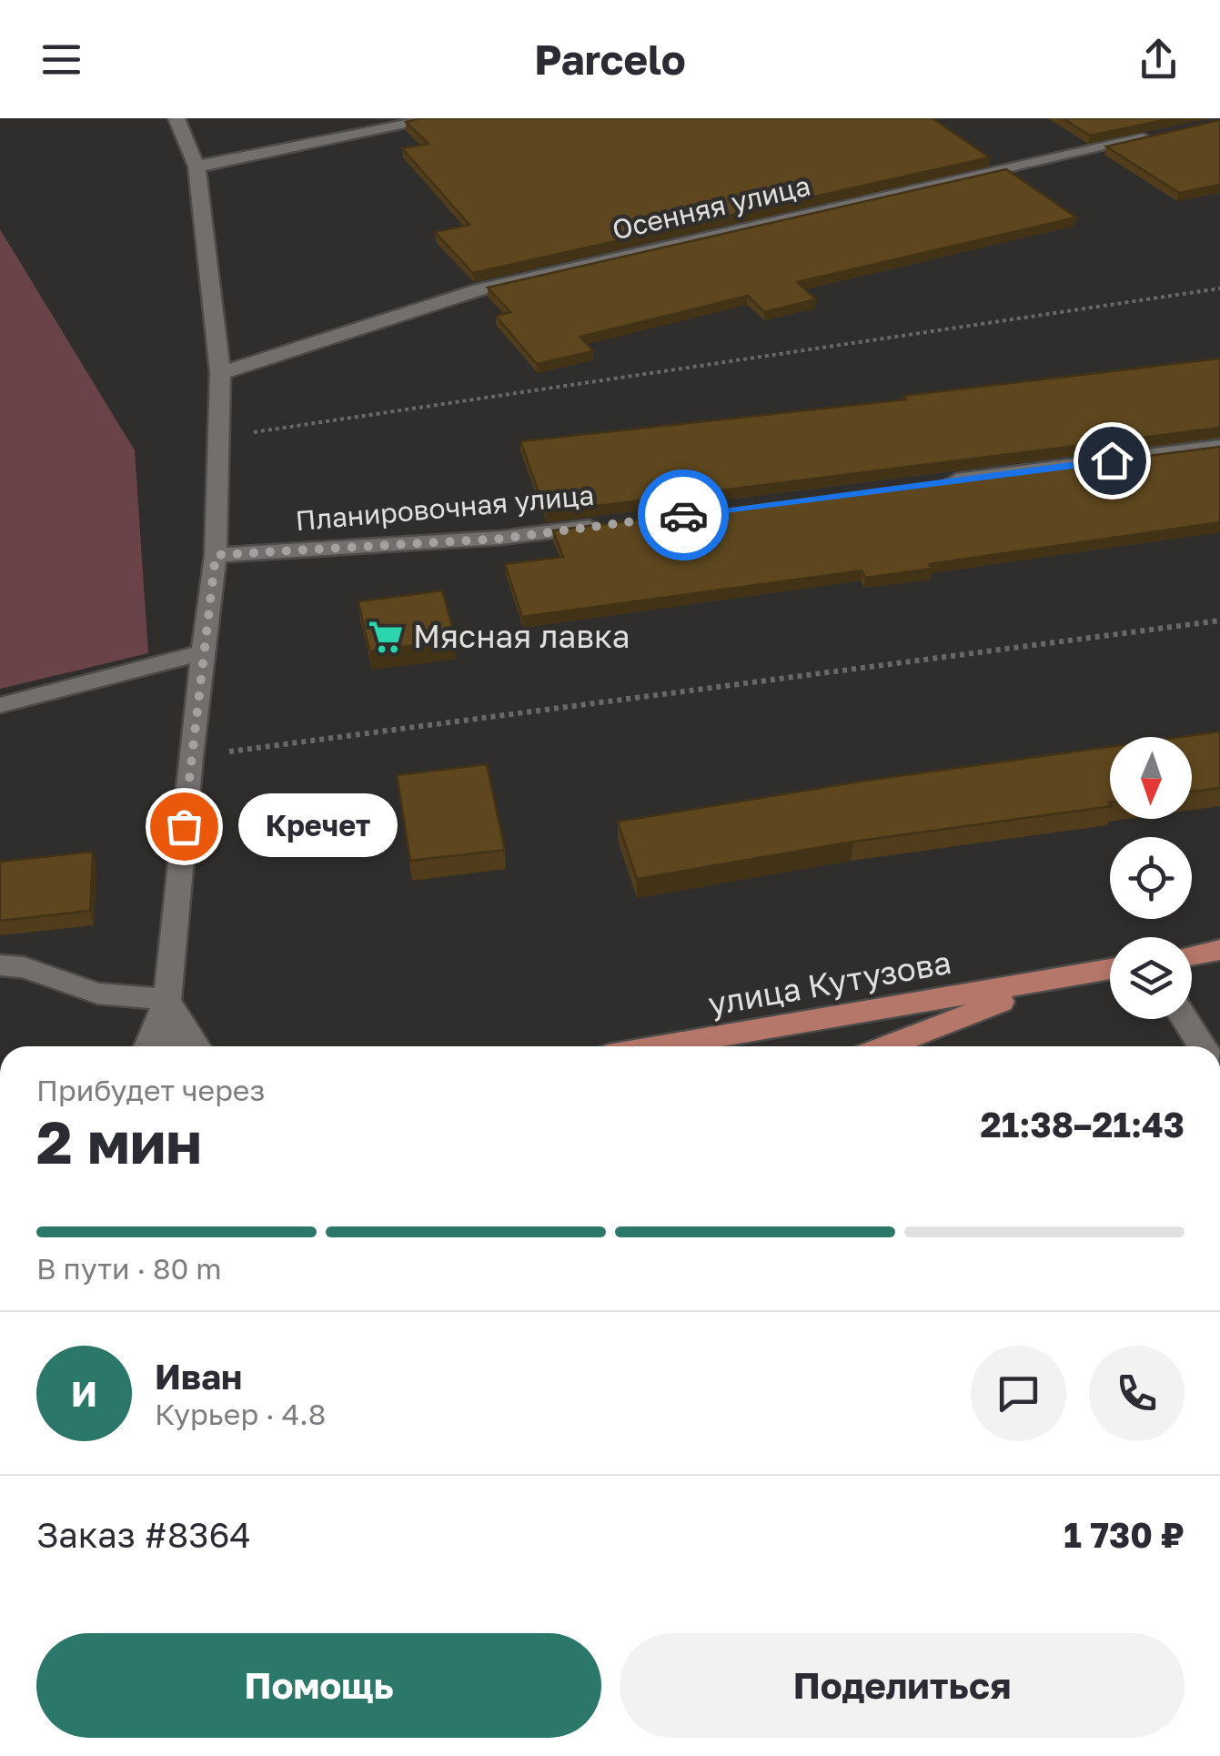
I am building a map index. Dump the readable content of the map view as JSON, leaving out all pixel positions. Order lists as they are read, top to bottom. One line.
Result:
{"streets":{"main road":["улица Кутузова"],"street":["Осенняя улица","Планировочная улица"]},"places":{"supermarket":["Мясная лавка"],"other":["Кречет"]},"north":"bottom","page":{"header":"Parcelo","bubble":"Кречет","heading":["2 мин","Прибудет через","21:38–21:43"],"panel":["Иван","Курьер · 4.8","Заказ #8364","1 730 ₽"],"bar":"В пути · 80 m","round":"И","buttons":["Помощь","Поделиться"]}}
